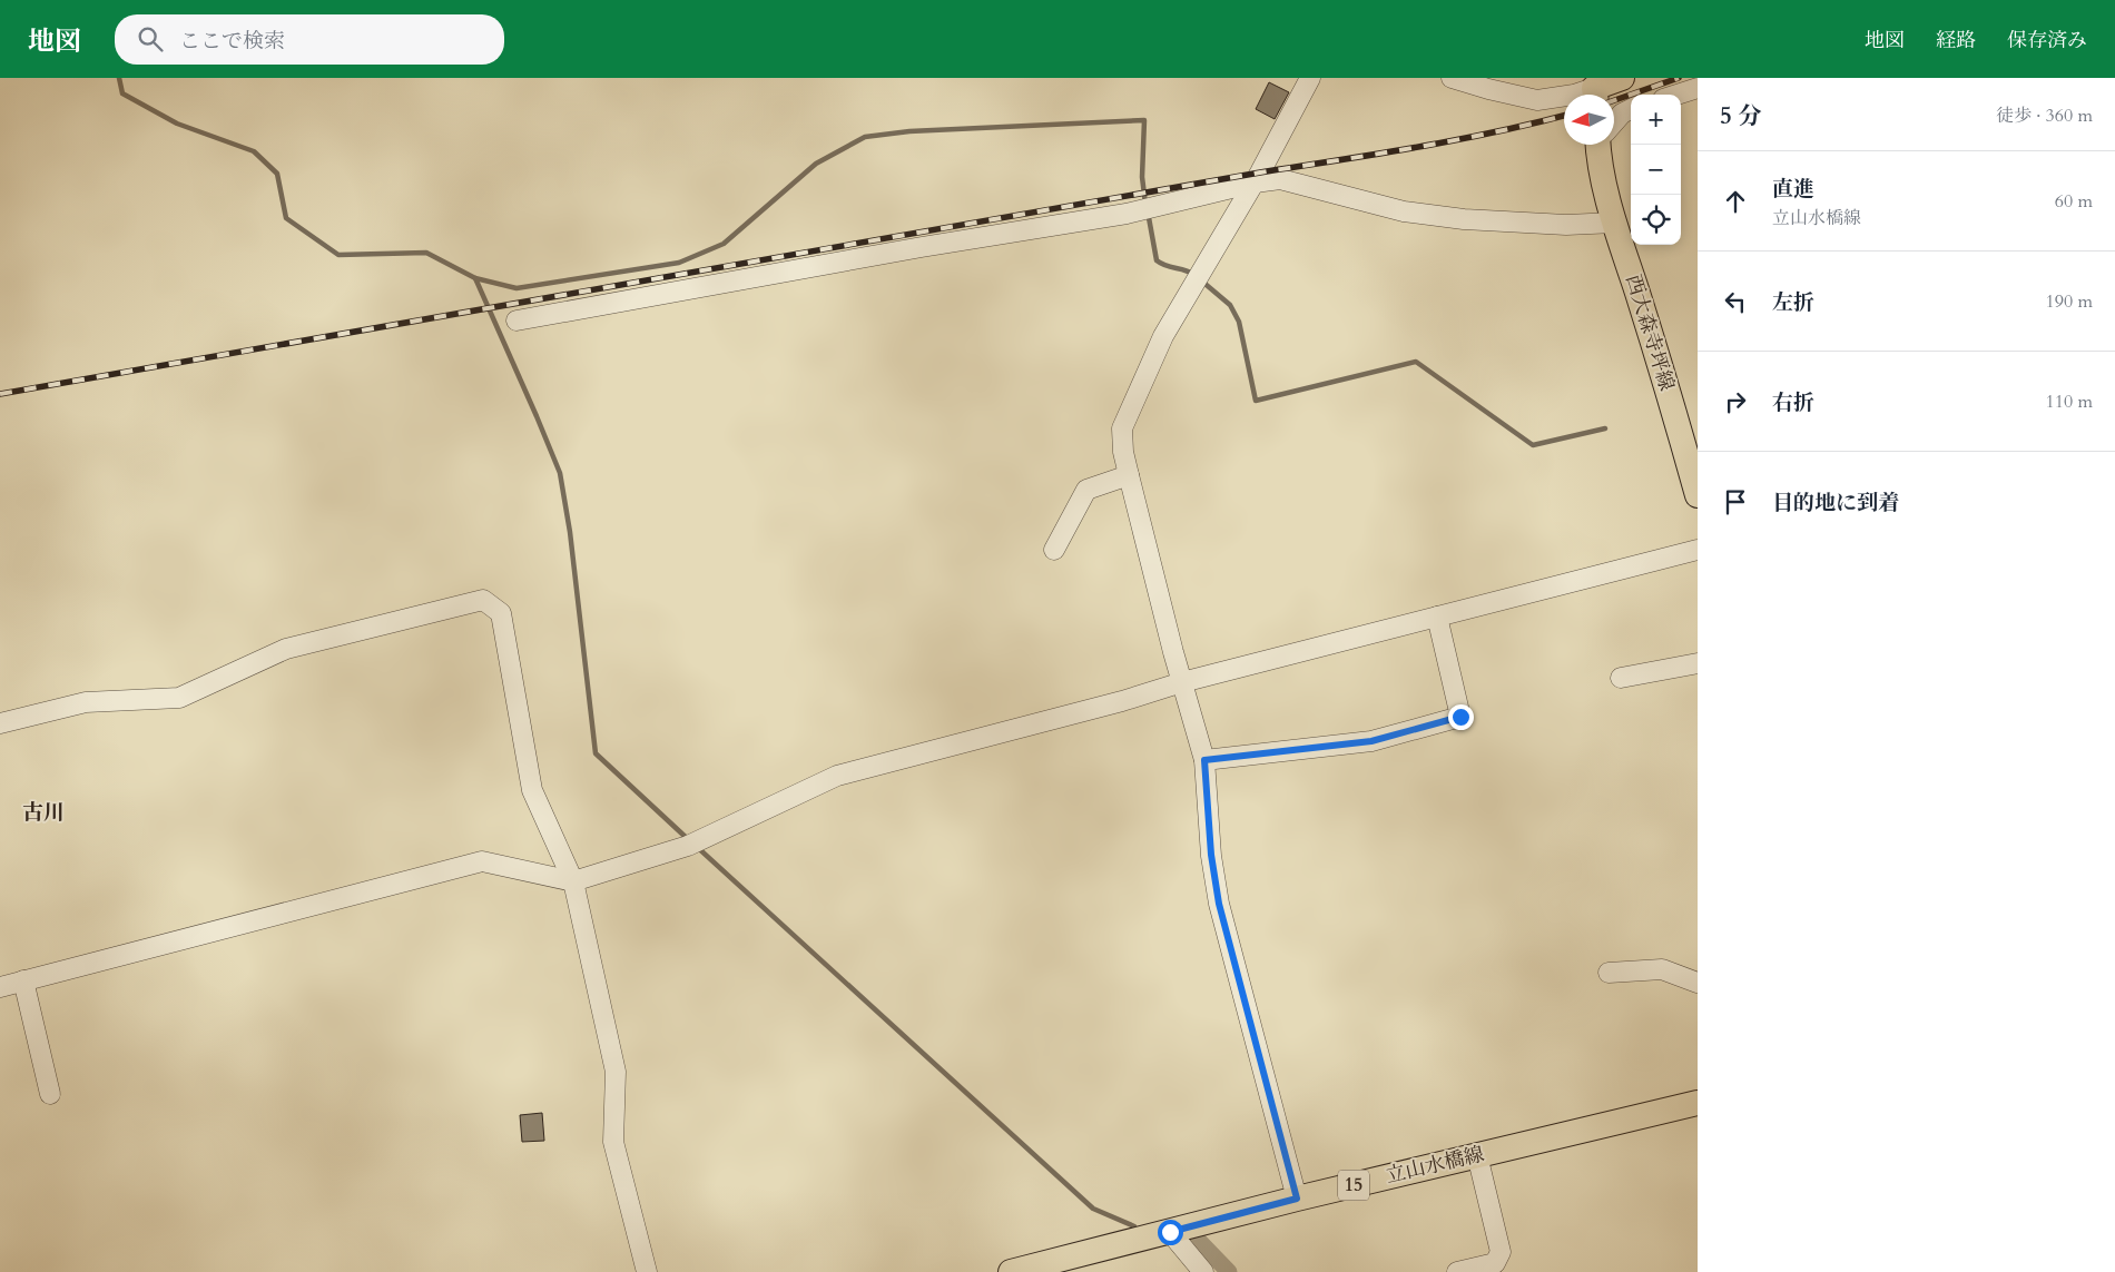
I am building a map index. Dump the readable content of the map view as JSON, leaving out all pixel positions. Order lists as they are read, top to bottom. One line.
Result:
{"streets":{"main road":["西大森寺坪線","立山水橋線","15"]},"districts":["古川"],"north":"left","page":{"header":"地図","search":"ここで検索","nav":["地図","経路","保存済み"],"heading":["5 分","徒歩 · 360 m"],"map_buttons":["+","−"],"list":[["直進","立山水橋線","60 m"],["左折","190 m"],["右折","110 m"],"目的地に到着"]}}
